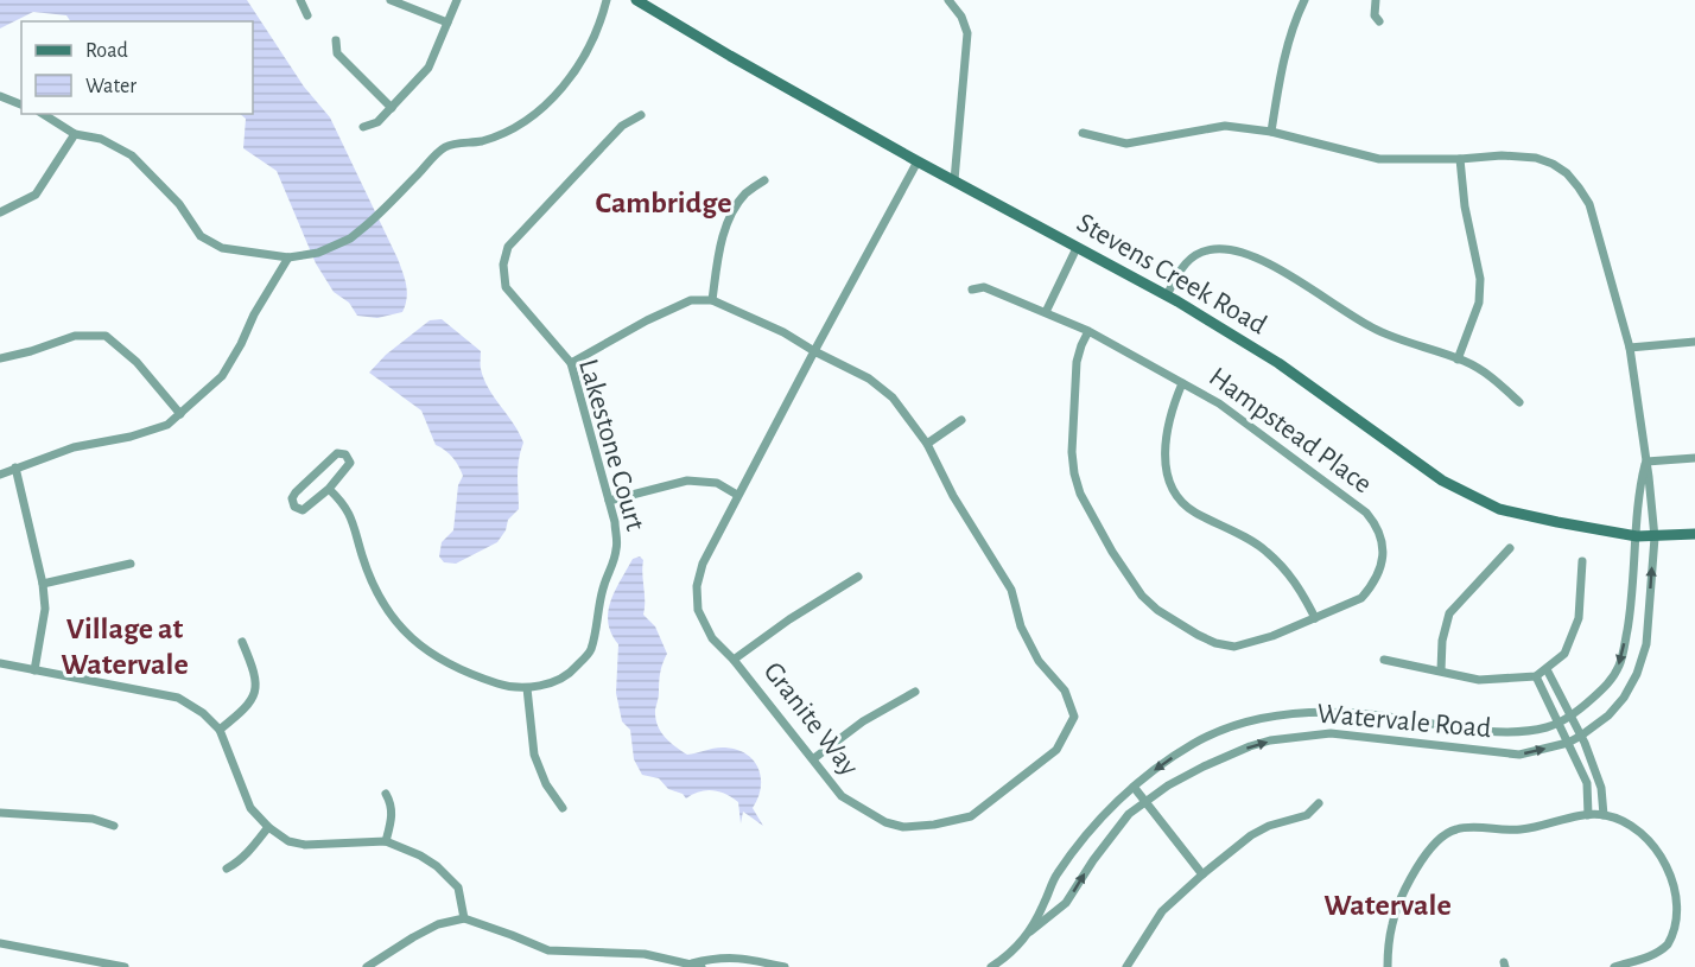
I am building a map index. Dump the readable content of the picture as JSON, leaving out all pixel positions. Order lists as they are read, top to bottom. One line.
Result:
{"streets":{"street":["Stevens Creek Road","Hampstead Place","Lakestone Court","Granite Way","Watervale Road"]},"crossings":[["Stevens Creek Road","Granite Way"],["Stevens Creek Road","Watervale Road"]],"districts":["Cambridge","Village at Watervale","Watervale"],"legend":["Road","Water"]}
